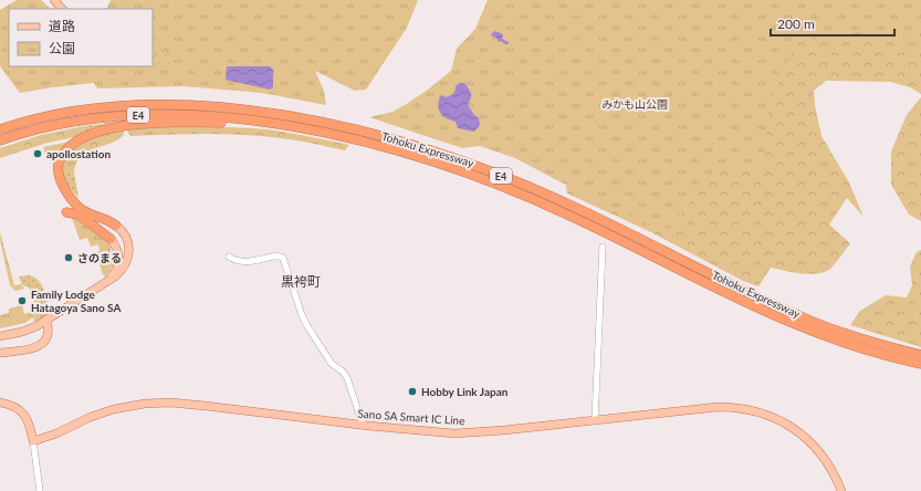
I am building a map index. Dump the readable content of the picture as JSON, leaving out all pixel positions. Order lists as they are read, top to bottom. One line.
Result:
{"streets":{"highway":["E4","Tohoku Expressway"],"main road":["Sano SA Smart IC Line"]},"districts":["黒袴町"],"parks":["みかも山公園"],"places":["apollostation","さのまる","Family Lodge Hatagoya Sano SA","Hobby Link Japan"],"legend":["道路","公園"],"scale_bar":"200 m"}
